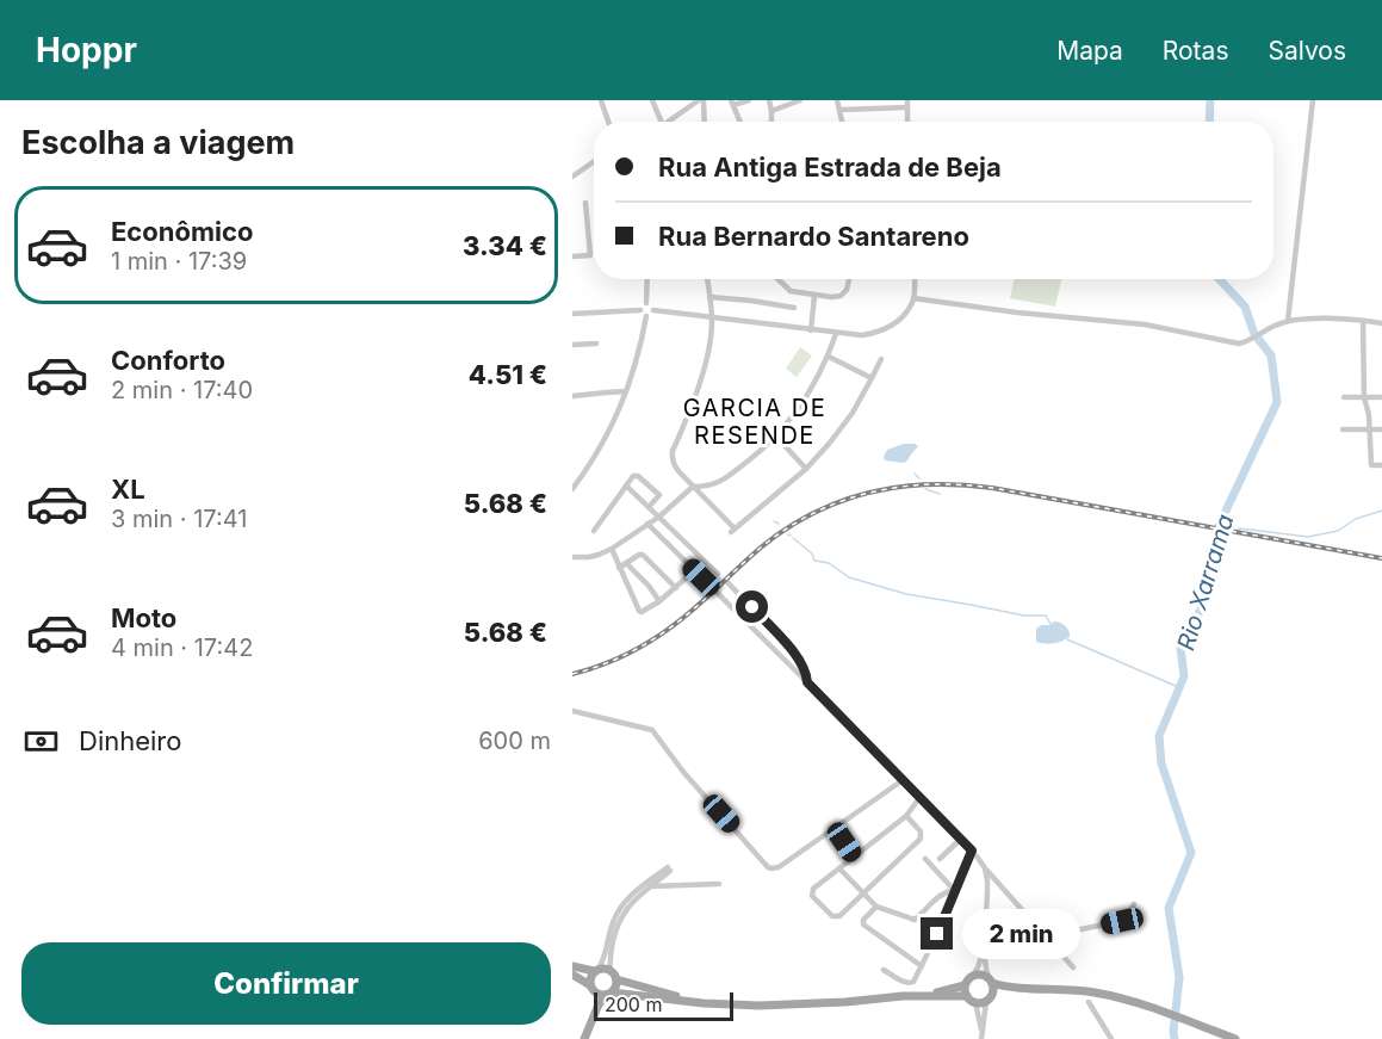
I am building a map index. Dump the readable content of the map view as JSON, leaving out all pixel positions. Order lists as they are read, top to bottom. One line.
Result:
{"districts":["GARCIA DE RESENDE"],"water":["Rio Xarrama"],"scale_bar":"200 m","page":{"header":"Hoppr","nav":["Mapa","Rotas","Salvos"],"heading":"Escolha a viagem","banner":["Rua Antiga Estrada de Beja","Rua Bernardo Santareno"],"list":[{"name":"Econômico","note":"1 min · 17:39","value":"3.34 €"},{"name":"Conforto","note":"2 min · 17:40","value":"4.51 €"},{"name":"XL","note":"3 min · 17:41","value":"5.68 €"},{"name":"Moto","note":"4 min · 17:42","value":"5.68 €"}],"pay":["Dinheiro","600 m"],"bubble":"2 min","buttons":"Confirmar","scale":"200 m"}}
